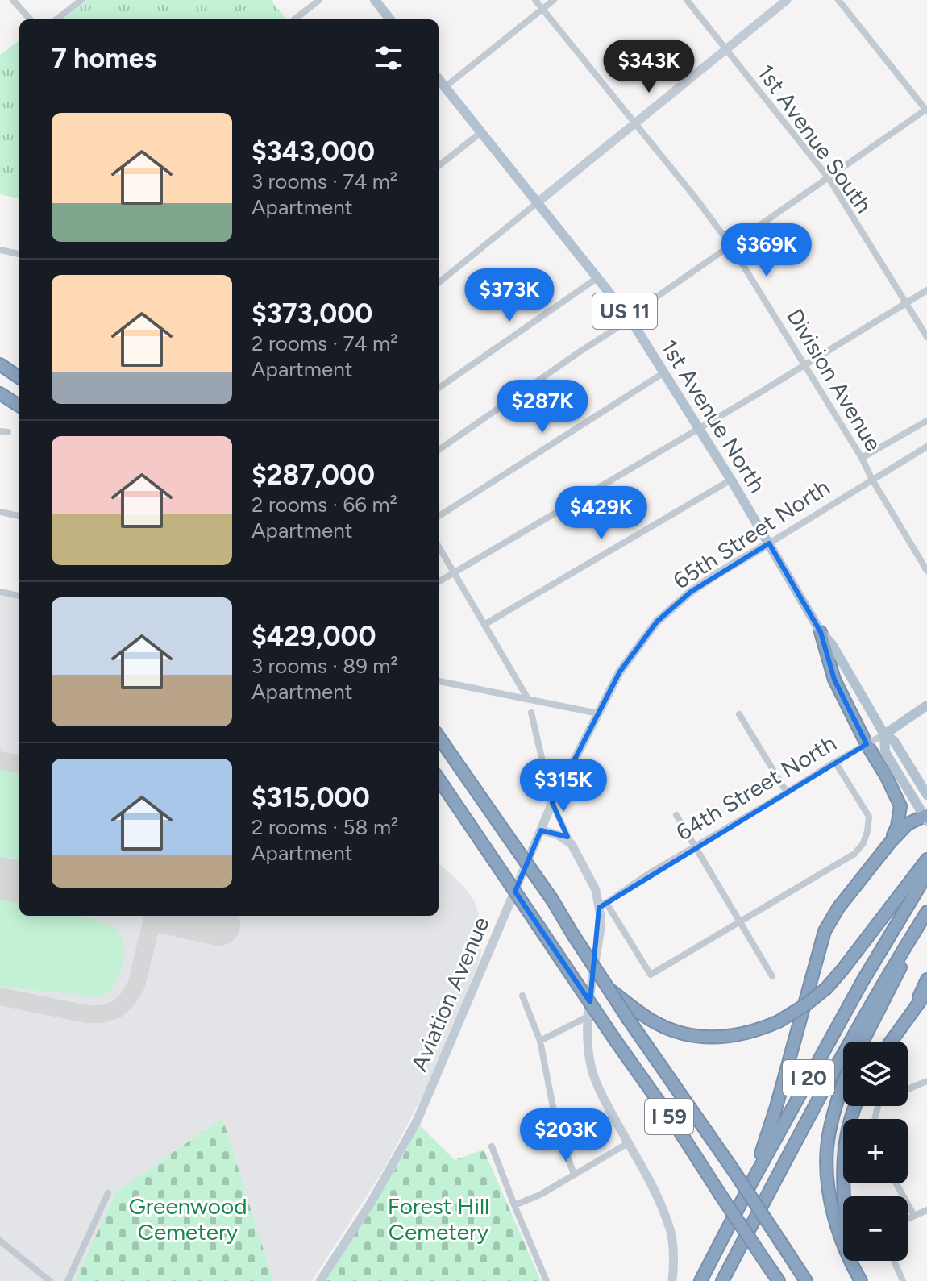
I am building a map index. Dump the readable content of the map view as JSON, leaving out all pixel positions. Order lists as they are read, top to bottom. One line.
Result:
{"streets":{"highway":["I 20","I 59"],"main road":["US 11","1st Avenue North","64th Street North"],"street":["1st Avenue South","Division Avenue","65th Street North","Aviation Avenue"]},"crossings":[["Division Avenue","65th Street North"],["1st Avenue North","65th Street North"],["1st Avenue North","64th Street North"],["65th Street North","Aviation Avenue"]],"parks":["Greenwood Cemetery","Forest Hill Cemetery"],"page":{"heading":"7 homes","price":["$343K","$369K","$373K","$287K","$429K","$315K","$203K"],"list":[{"name":"$343,000","note":"3 rooms · 74 m² · Apartment"},{"name":"$373,000","note":"2 rooms · 74 m² · Apartment"},{"name":"$287,000","note":"2 rooms · 66 m² · Apartment"},{"name":"$429,000","note":"3 rooms · 89 m² · Apartment"},{"name":"$315,000","note":"2 rooms · 58 m² · Apartment"}],"map_buttons":["+","−"]}}
